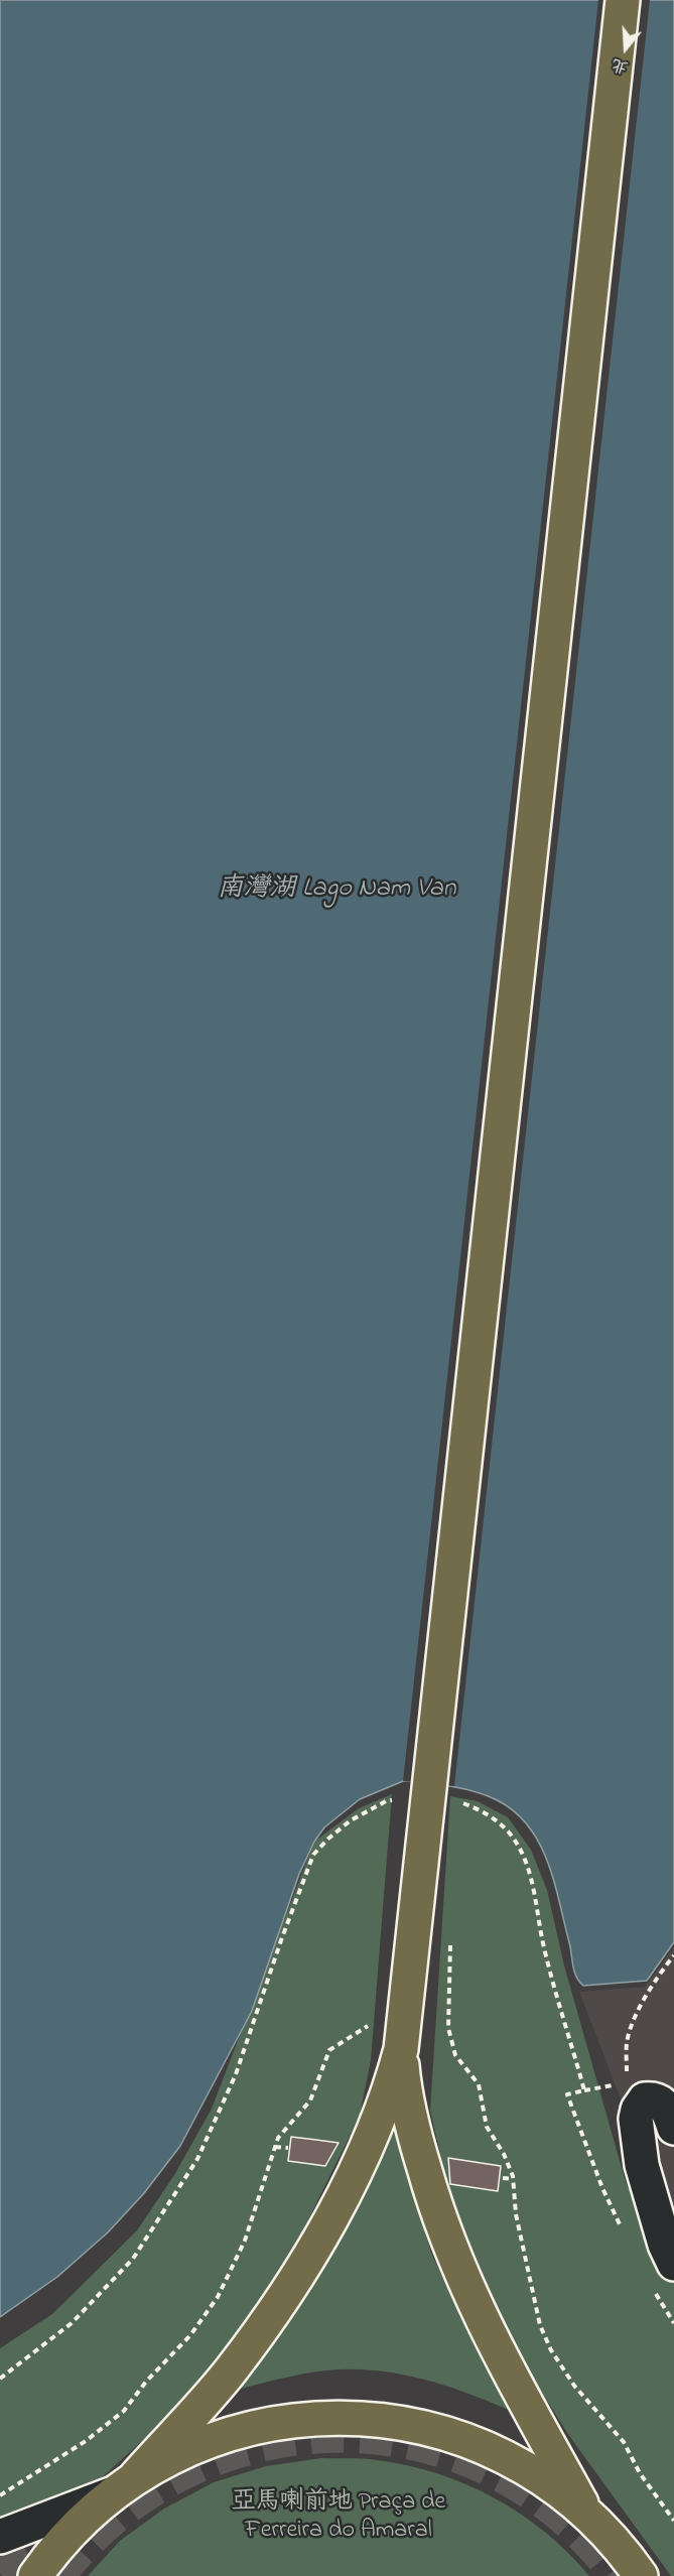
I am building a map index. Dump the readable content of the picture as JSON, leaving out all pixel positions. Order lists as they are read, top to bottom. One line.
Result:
{"water":["南灣湖 Lago Nam Van"],"parks":["亞馬喇前地 Praça de Ferreira do Amaral"],"north":"bottom"}
